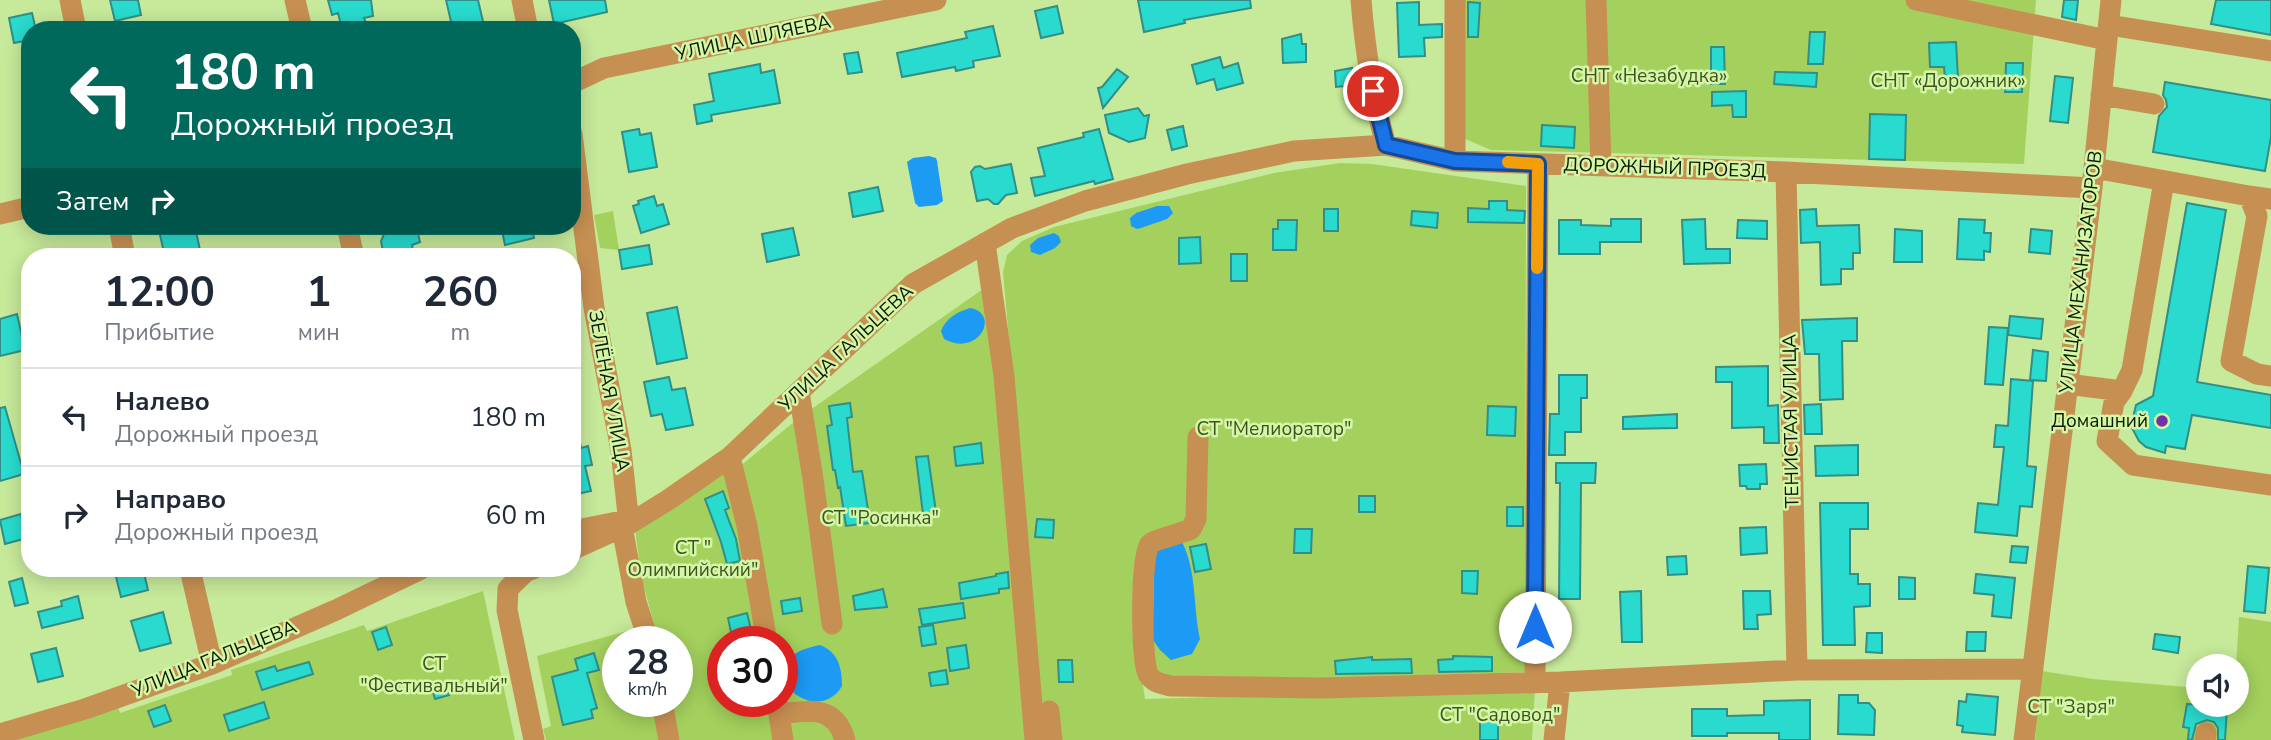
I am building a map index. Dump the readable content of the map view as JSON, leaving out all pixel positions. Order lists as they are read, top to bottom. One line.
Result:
{"streets":{"street":["УЛИЦА ШЛЯЕВА","ДОРОЖНЫЙ ПРОЕЗД","УЛИЦА МЕХАНИЗАТОРОВ","УЛИЦА ГАЛЬЦЕВА","ЗЕЛЁНАЯ УЛИЦА","ТЕНИСТАЯ УЛИЦА"]},"crossings":[["ДОРОЖНЫЙ ПРОЕЗД","УЛИЦА МЕХАНИЗАТОРОВ"],["ДОРОЖНЫЙ ПРОЕЗД","УЛИЦА ГАЛЬЦЕВА"],["ДОРОЖНЫЙ ПРОЕЗД","ТЕНИСТАЯ УЛИЦА"],["УЛИЦА ГАЛЬЦЕВА","ЗЕЛЁНАЯ УЛИЦА"]],"parks":["СНТ «Незабудка»","СНТ «Дорожник»","СТ \"Мелиоратор\"","СТ \"Росинка\"","СТ \" Олимпийский\"","СТ \"Фестивальный\"","СТ \"Заря\"","СТ \"Садовод\""],"places":["Домашний"],"page":{"turn":["180 m","Дорожный проезд"],"then":"Затем","eta":["12:00","Прибытие","1","мин","260","m"],"list":[{"name":"Налево","note":"Дорожный проезд","value":"180 m"},{"name":"Направо","note":"Дорожный проезд","value":"60 m"}],"speed":"28 km/h","limit":"30"}}
